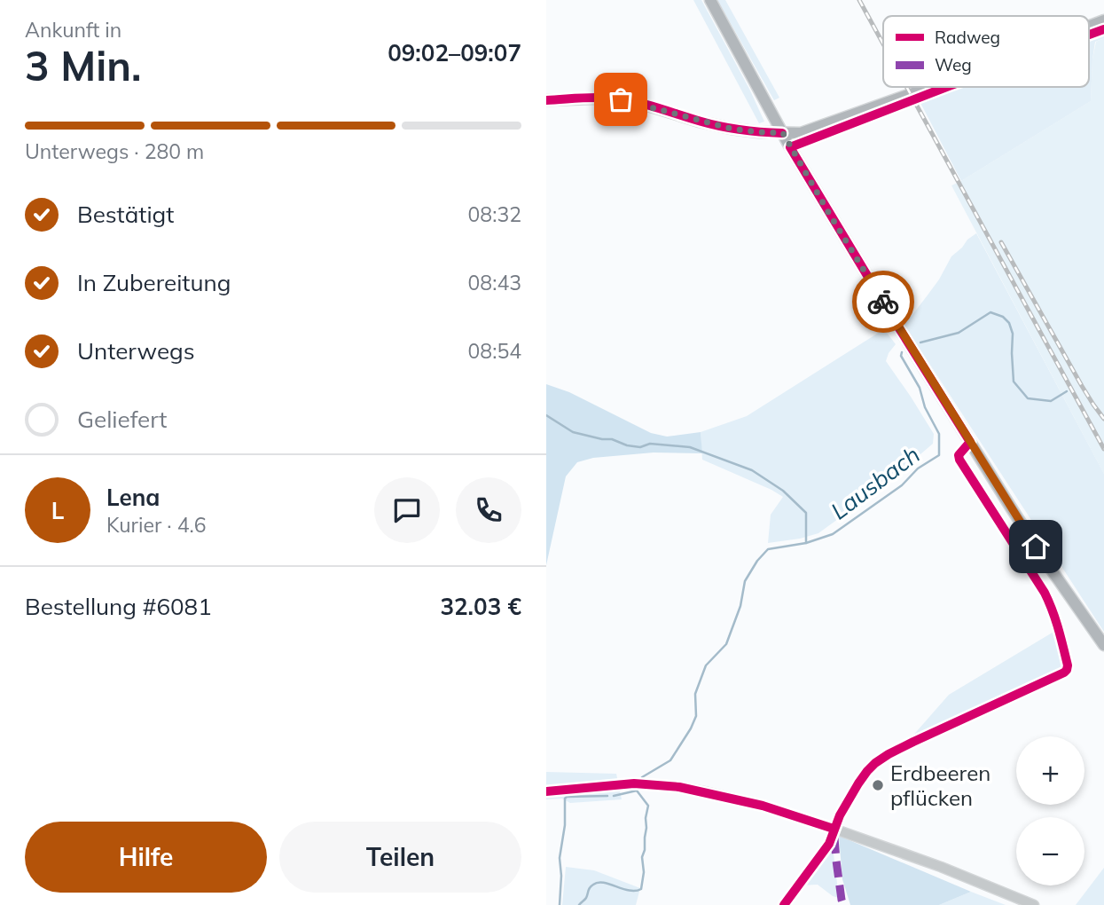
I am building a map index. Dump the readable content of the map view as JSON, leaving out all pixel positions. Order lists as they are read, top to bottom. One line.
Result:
{"water":["Lausbach"],"places":["Erdbeeren pflücken"],"legend":["Radweg","Weg"],"page":{"heading":["3 Min.","Ankunft in","09:02–09:07"],"panel":["Lena","Kurier · 4.6","Bestellung #6081","32.03 €"],"bar":"Unterwegs · 280 m","list":[["Bestätigt","08:32"],["In Zubereitung","08:43"],["Unterwegs","08:54"],"Geliefert"],"round":"L","map_buttons":["+","−"],"buttons":["Hilfe","Teilen"]}}
